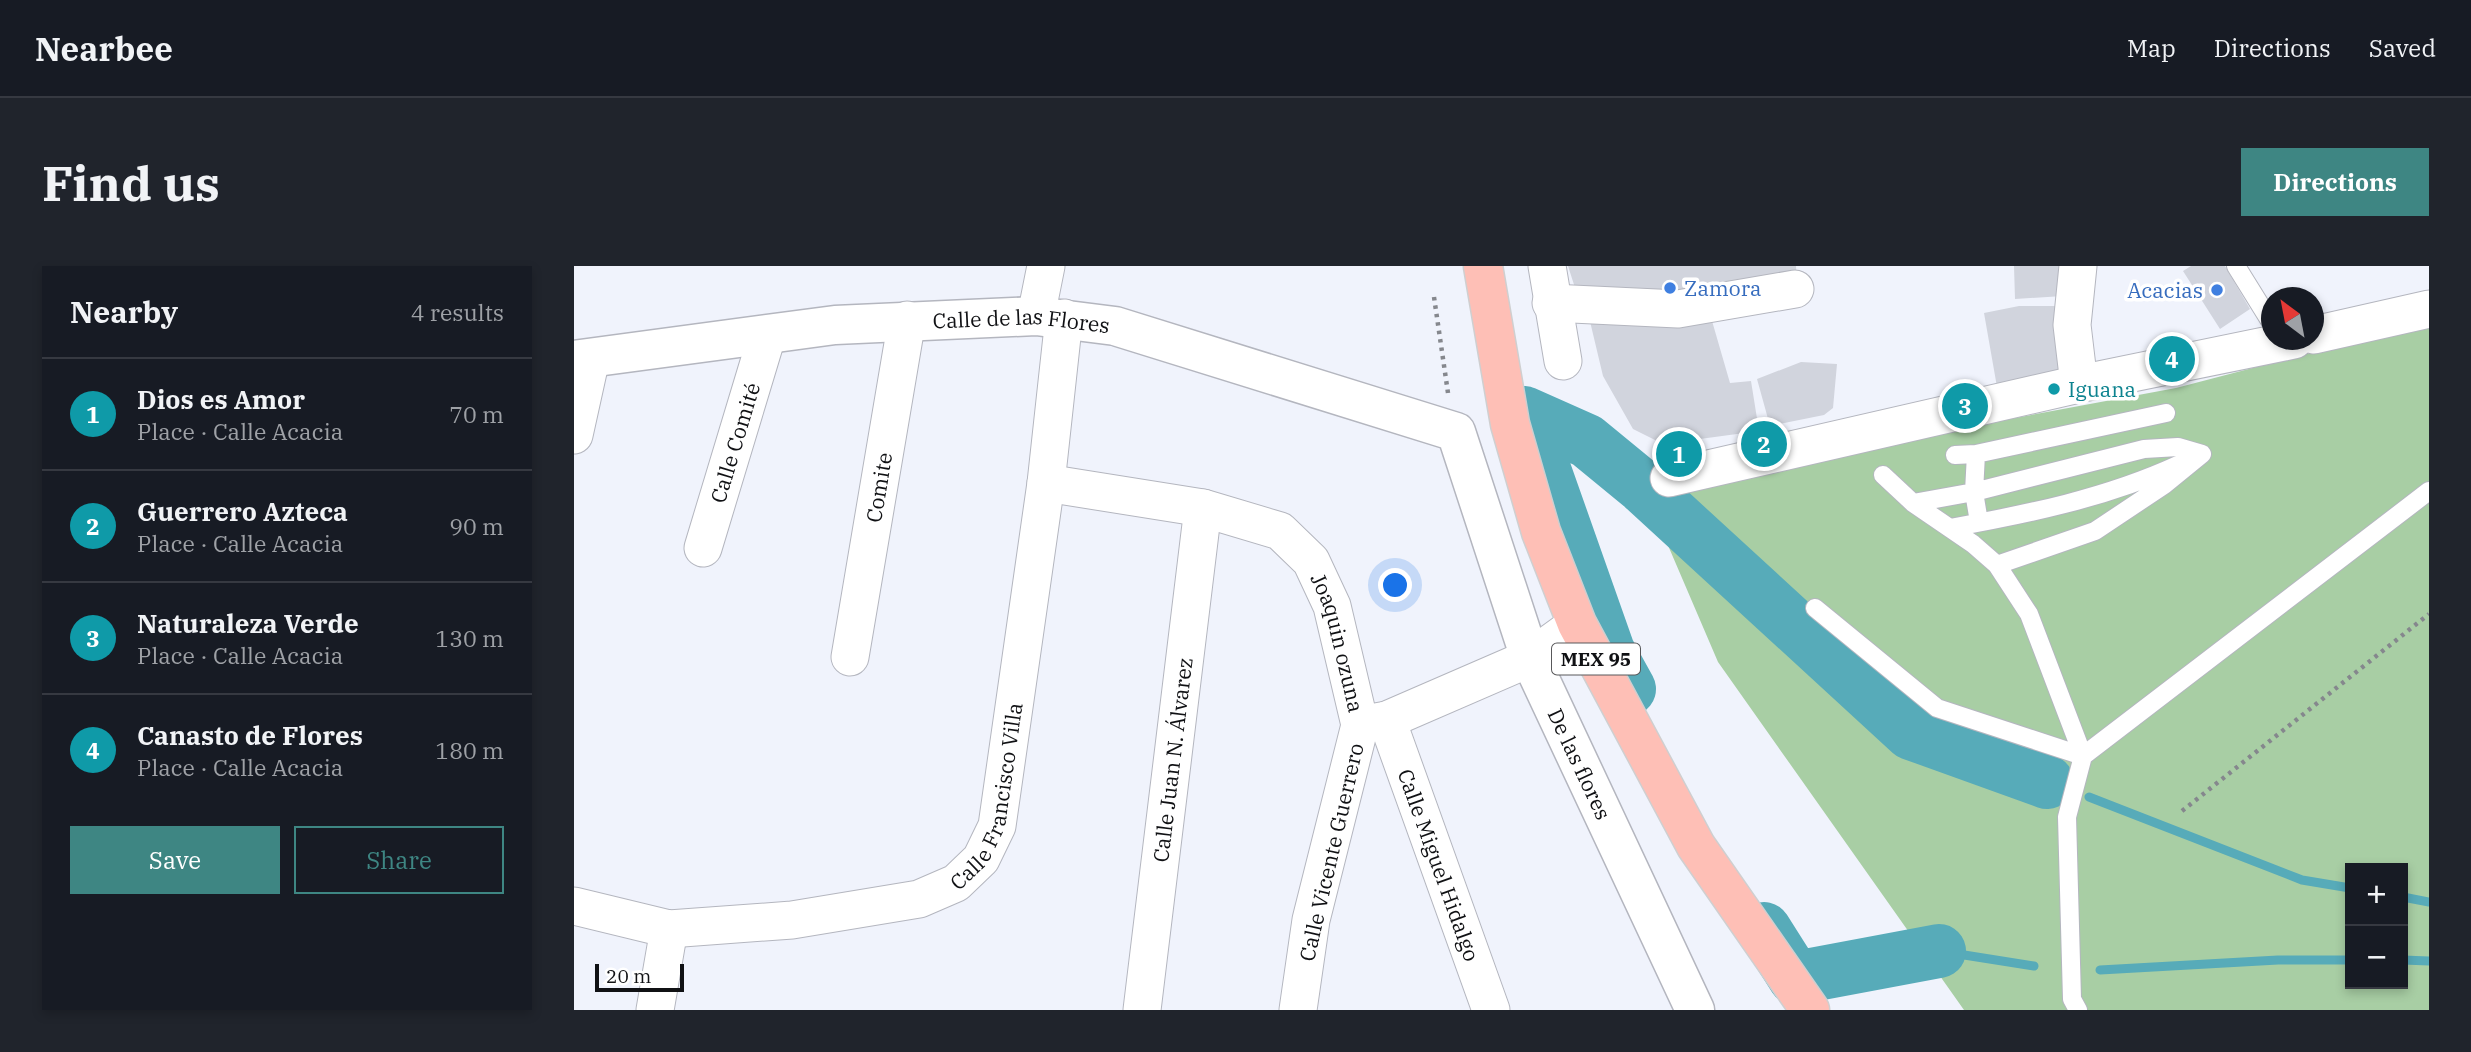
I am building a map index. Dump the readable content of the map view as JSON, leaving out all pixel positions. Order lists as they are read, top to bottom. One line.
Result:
{"streets":{"highway":["MEX 95"],"street":["Calle de las Flores","Calle Comité","Comite","Joaquin ozuna","Calle Juan N. Álvarez","De las flores","Calle Francisco Villa","Calle Vicente Guerrero","Calle Miguel Hidalgo"]},"crossings":[["Calle de las Flores","Calle Comité"],["Calle de las Flores","Comite"],["Calle de las Flores","De las flores"],["Calle de las Flores","Calle Francisco Villa"],["Joaquin ozuna","Calle Juan N. Álvarez"],["Joaquin ozuna","Calle Vicente Guerrero"],["Joaquin ozuna","Calle Miguel Hidalgo"],["Calle Vicente Guerrero","Calle Miguel Hidalgo"]],"places":["Zamora","Acacias","Iguana"],"scale_bar":"20 m","north":"top left","page":{"header":"Nearbee","nav":["Map","Directions","Saved"],"buttons":["Directions",["Save","Share"]],"title":"Find us","heading":["Nearby","4 results"],"pins":["4","3","2","1"],"list":[{"mark":"1","name":"Dios es Amor","note":"Place · Calle Acacia","value":"70 m"},{"mark":"2","name":"Guerrero Azteca","note":"Place · Calle Acacia","value":"90 m"},{"mark":"3","name":"Naturaleza Verde","note":"Place · Calle Acacia","value":"130 m"},{"mark":"4","name":"Canasto de Flores","note":"Place · Calle Acacia","value":"180 m"}],"map_buttons":["+","−"],"scale":"20 m"}}
